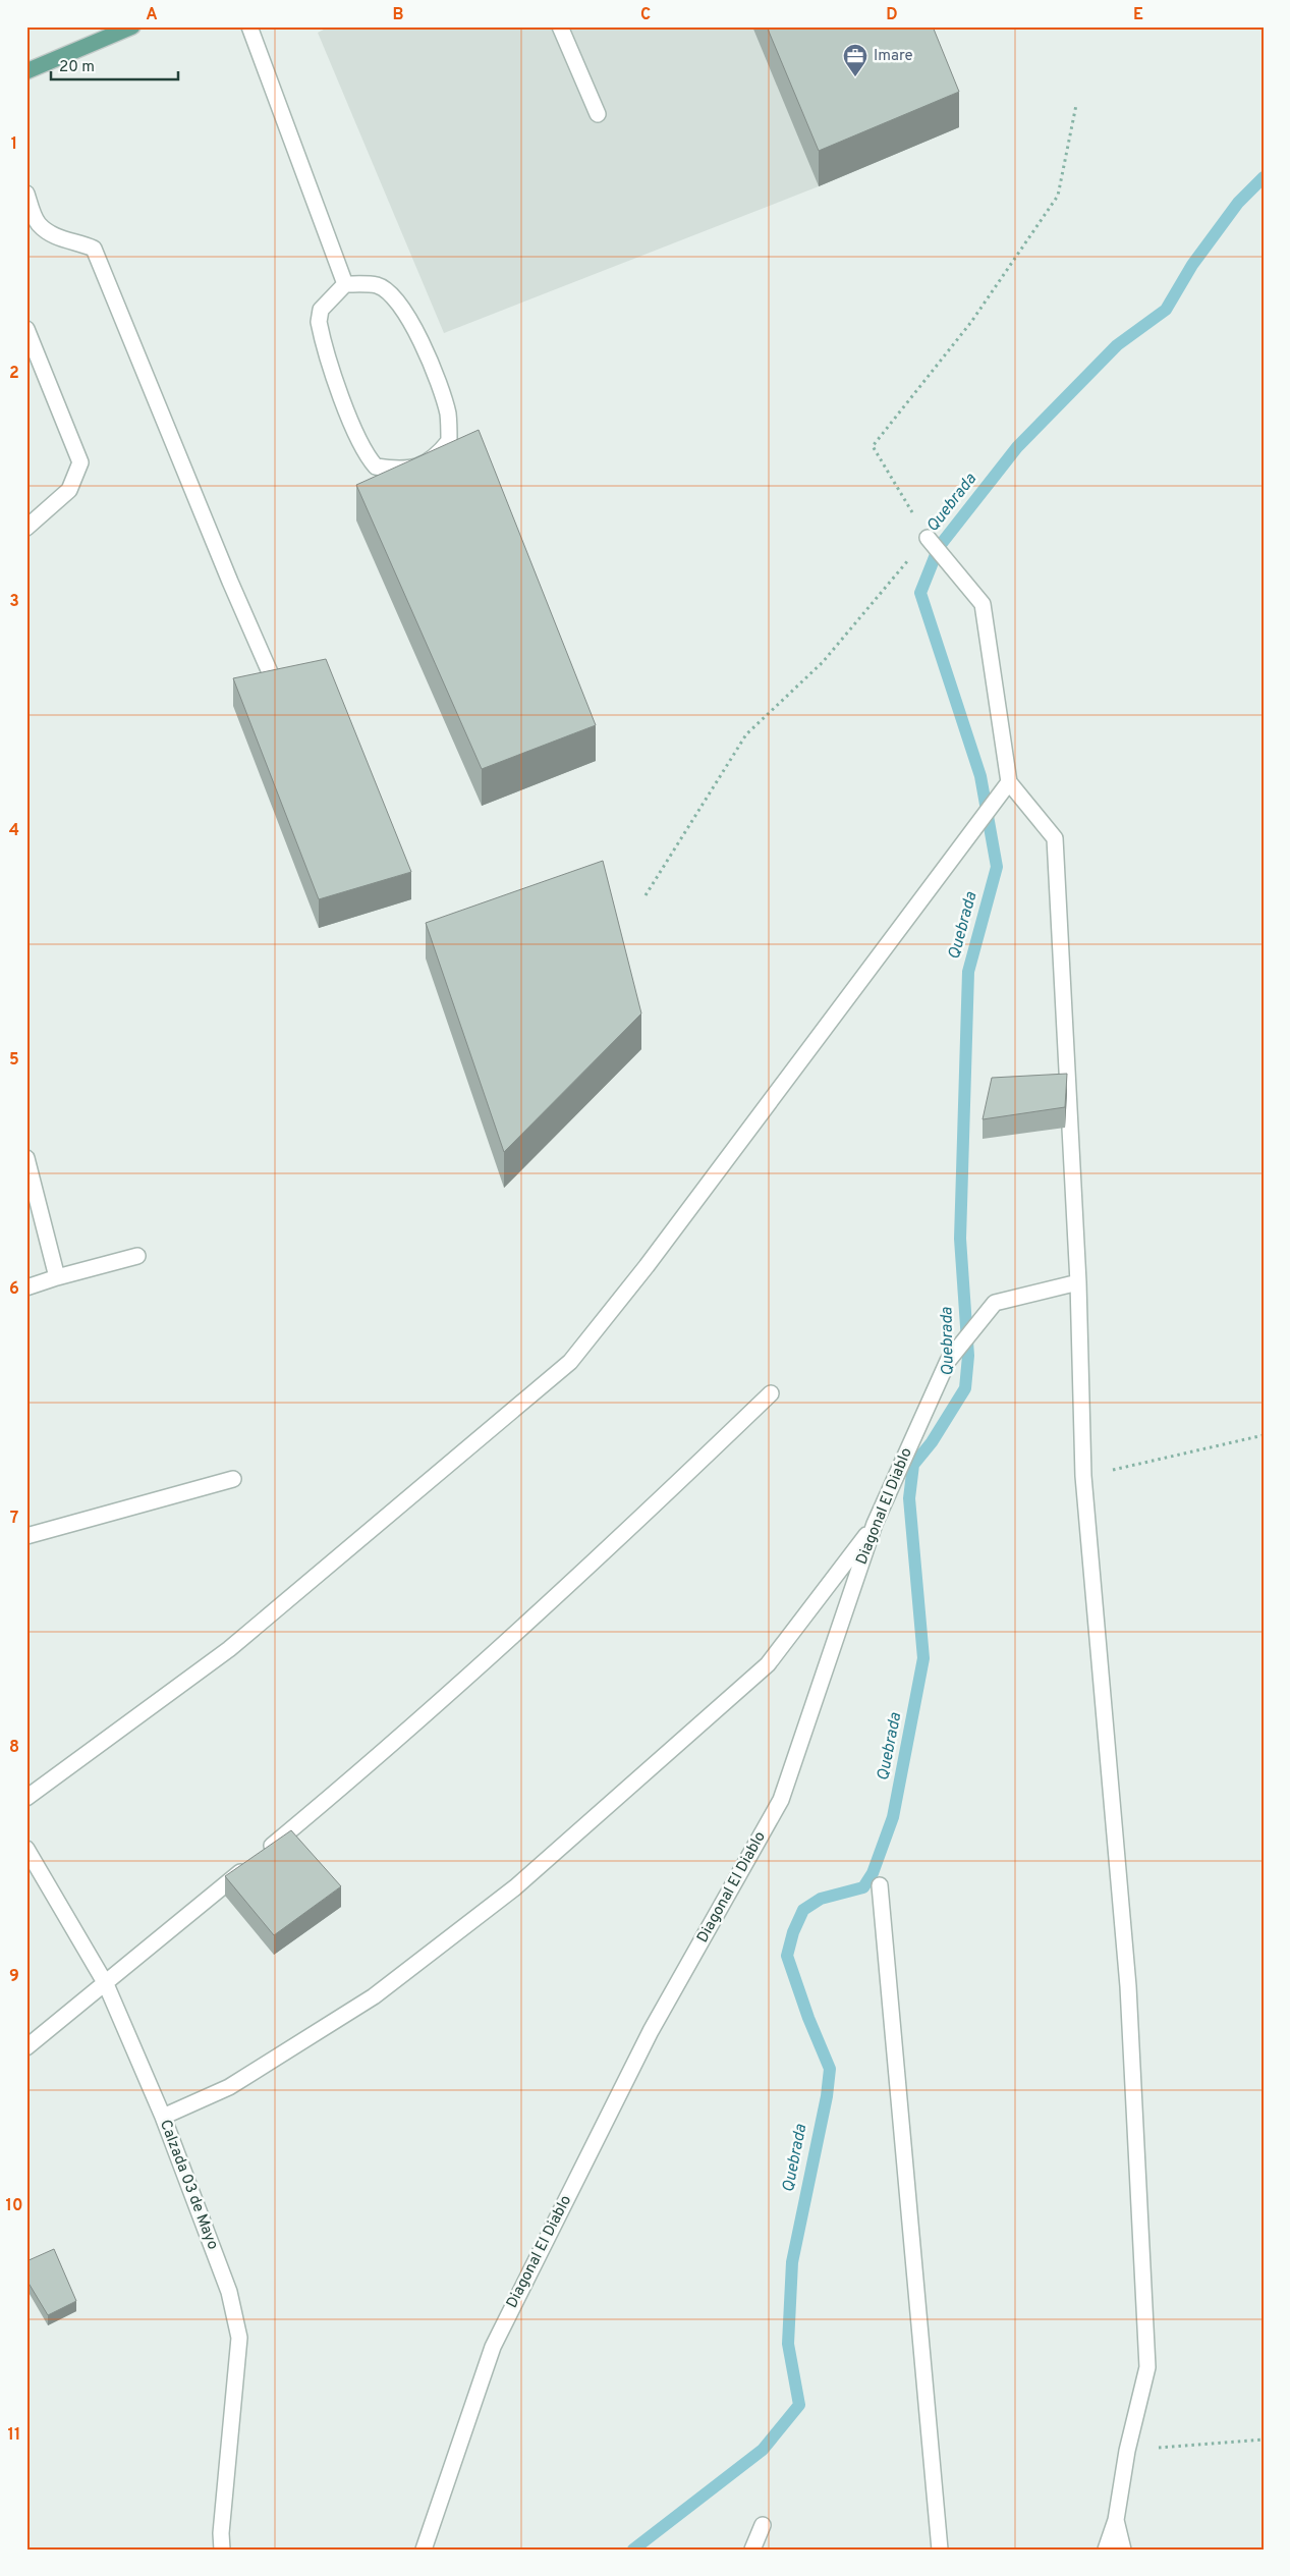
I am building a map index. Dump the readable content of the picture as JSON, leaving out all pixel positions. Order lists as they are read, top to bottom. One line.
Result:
{"streets":{"street":["Diagonal El Diablo","Calzada 03 de Mayo"]},"water":["Quebrada"],"places":{"office":["Imare"]},"scale_bar":"20 m","grid":{"columns":["A","B","C","D","E"],"rows":["1","2","3","4","5","6","7","8","9","10","11"]}}
